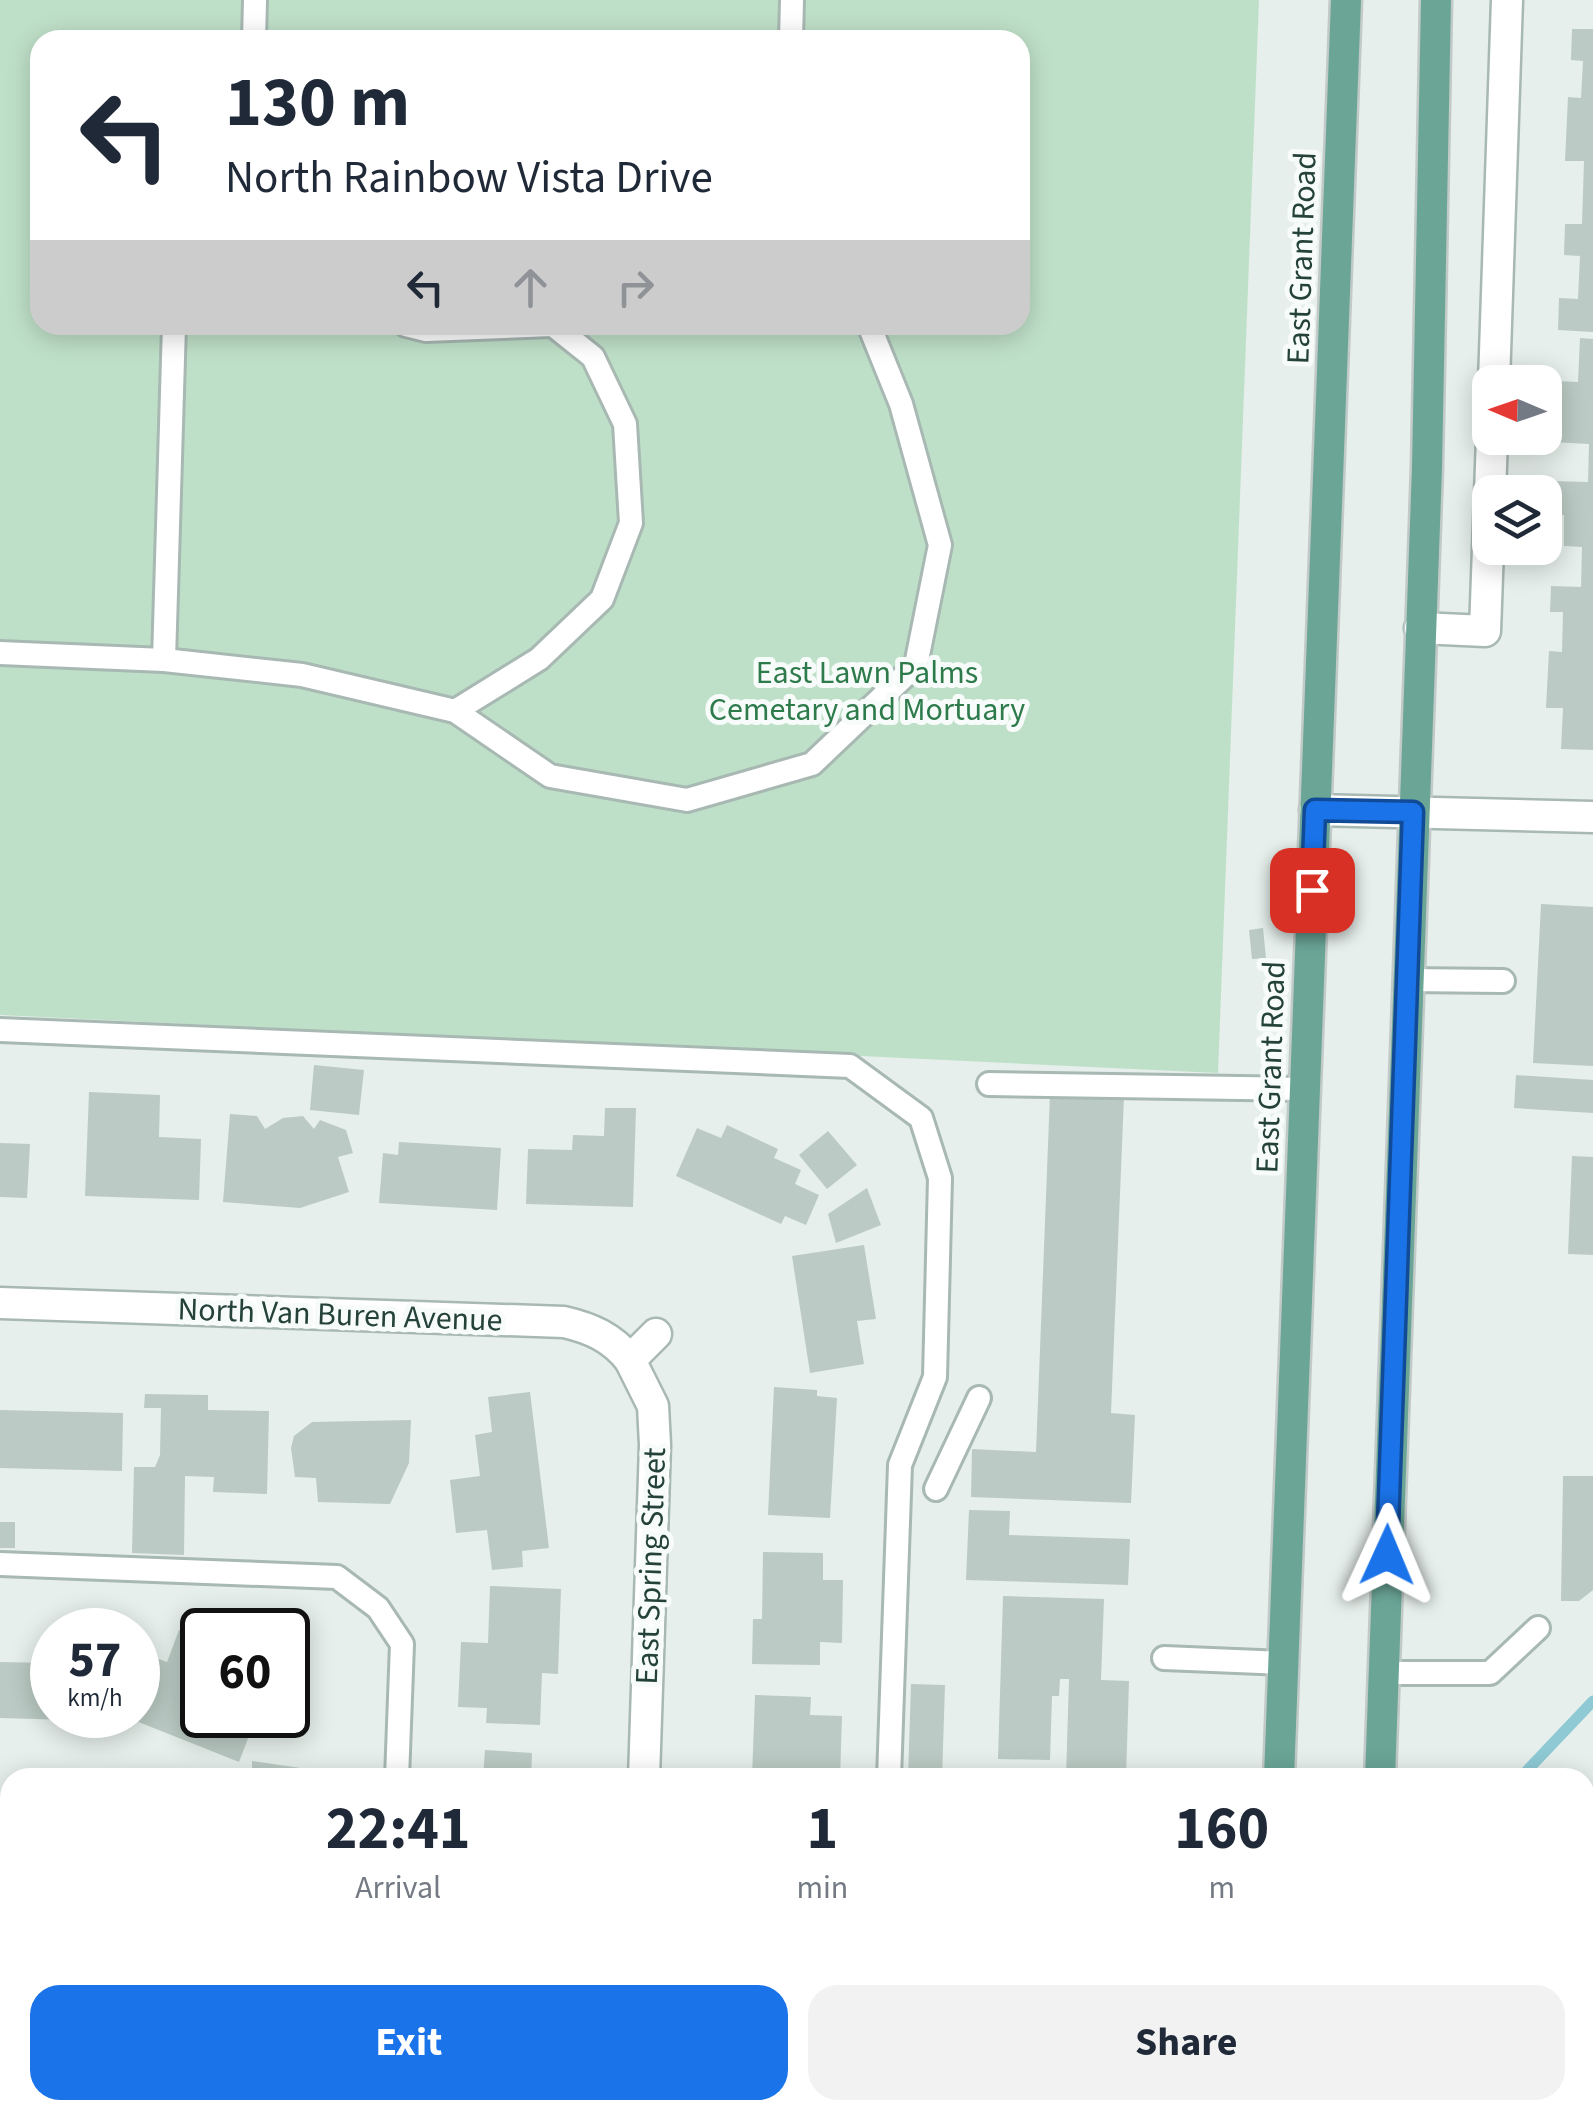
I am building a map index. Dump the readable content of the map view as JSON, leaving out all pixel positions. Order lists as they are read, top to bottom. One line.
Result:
{"streets":{"main road":["East Grant Road"],"street":["North Van Buren Avenue","East Spring Street"]},"crossings":[["North Van Buren Avenue","East Spring Street"]],"parks":["East Lawn Palms Cemetary and Mortuary"],"north":"left","page":{"turn":["130 m","North Rainbow Vista Drive"],"speed":"57 km/h","limit":"60","eta":["22:41","Arrival","1","min","160","m"],"buttons":["Exit","Share"]}}
